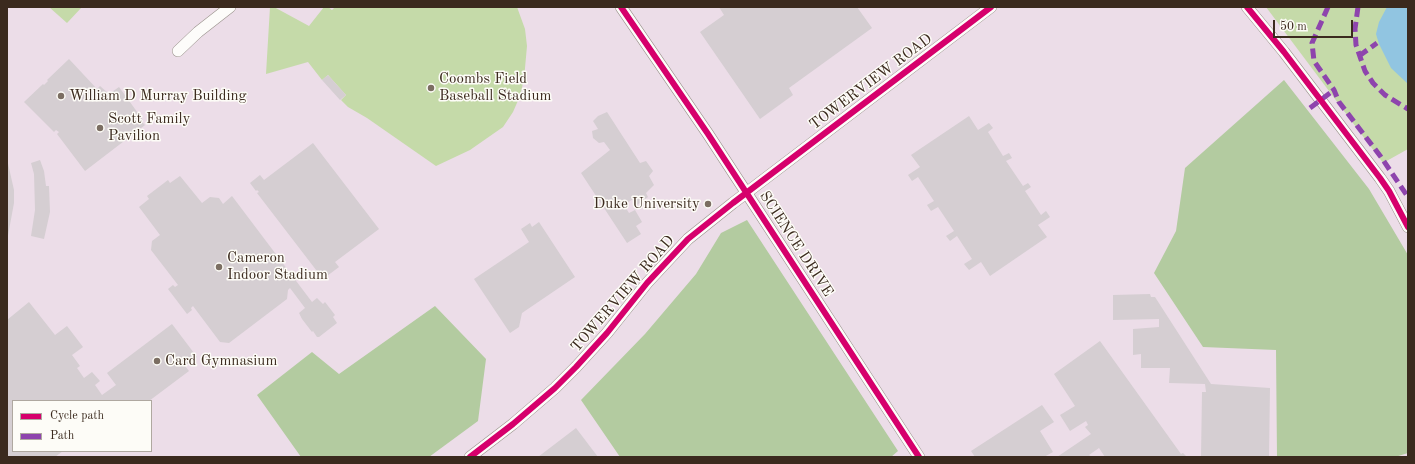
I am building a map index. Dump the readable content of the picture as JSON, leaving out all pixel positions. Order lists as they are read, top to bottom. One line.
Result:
{"streets":{"street":["TOWERVIEW ROAD","SCIENCE DRIVE"]},"crossings":[["TOWERVIEW ROAD","SCIENCE DRIVE"]],"places":["Coombs Field Baseball Stadium","William D Murray Building","Scott Family Pavilion","Duke University","Cameron Indoor Stadium","Card Gymnasium"],"legend":["Cycle path","Path"],"scale_bar":"50 m"}
